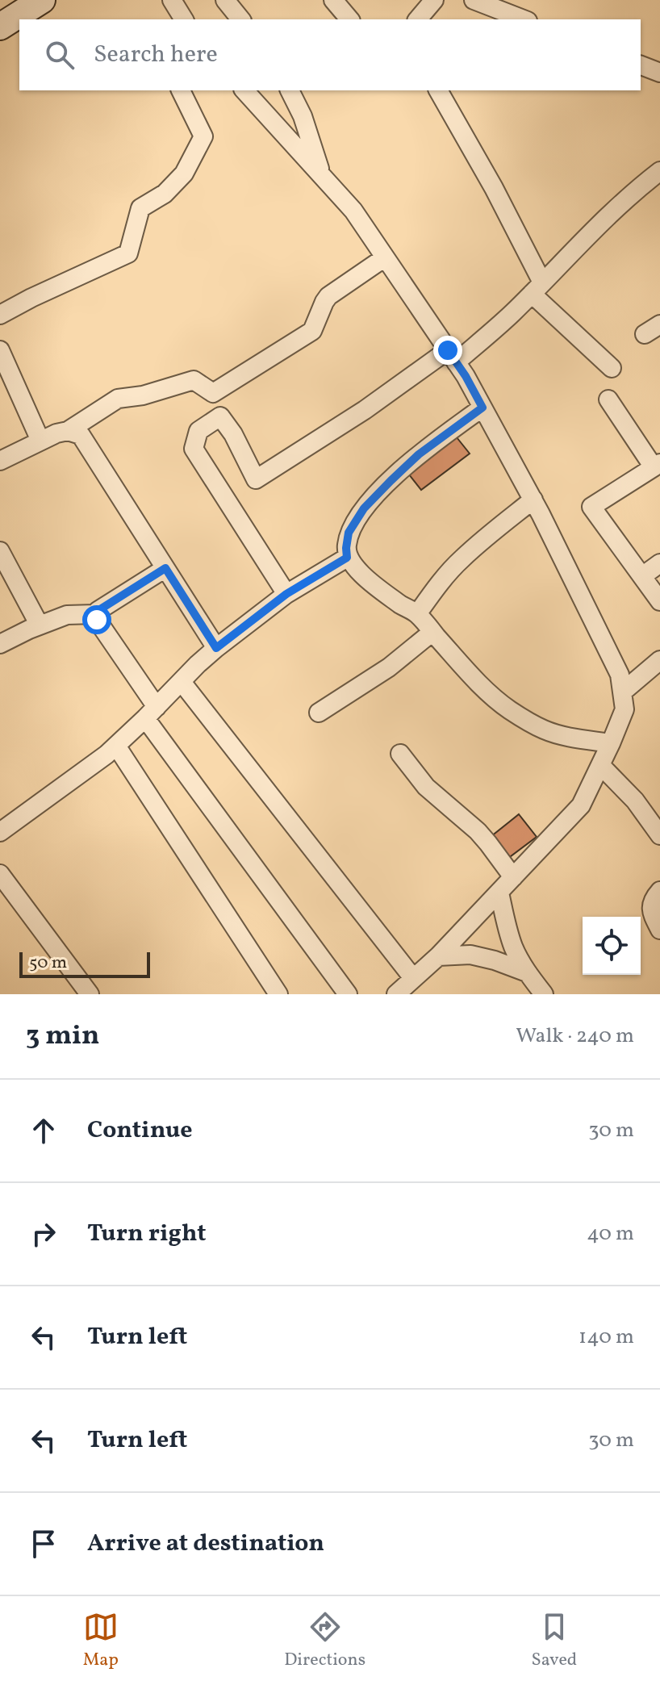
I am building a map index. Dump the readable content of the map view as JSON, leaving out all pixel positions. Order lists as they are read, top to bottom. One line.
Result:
{"scale_bar":"50 m","page":{"search":"Search here","scale":"50 m","heading":["3 min","Walk · 240 m"],"list":[["Continue","30 m"],["Turn right","40 m"],["Turn left","140 m"],["Turn left","30 m"],"Arrive at destination"],"nav":["Map","Directions","Saved"]}}
